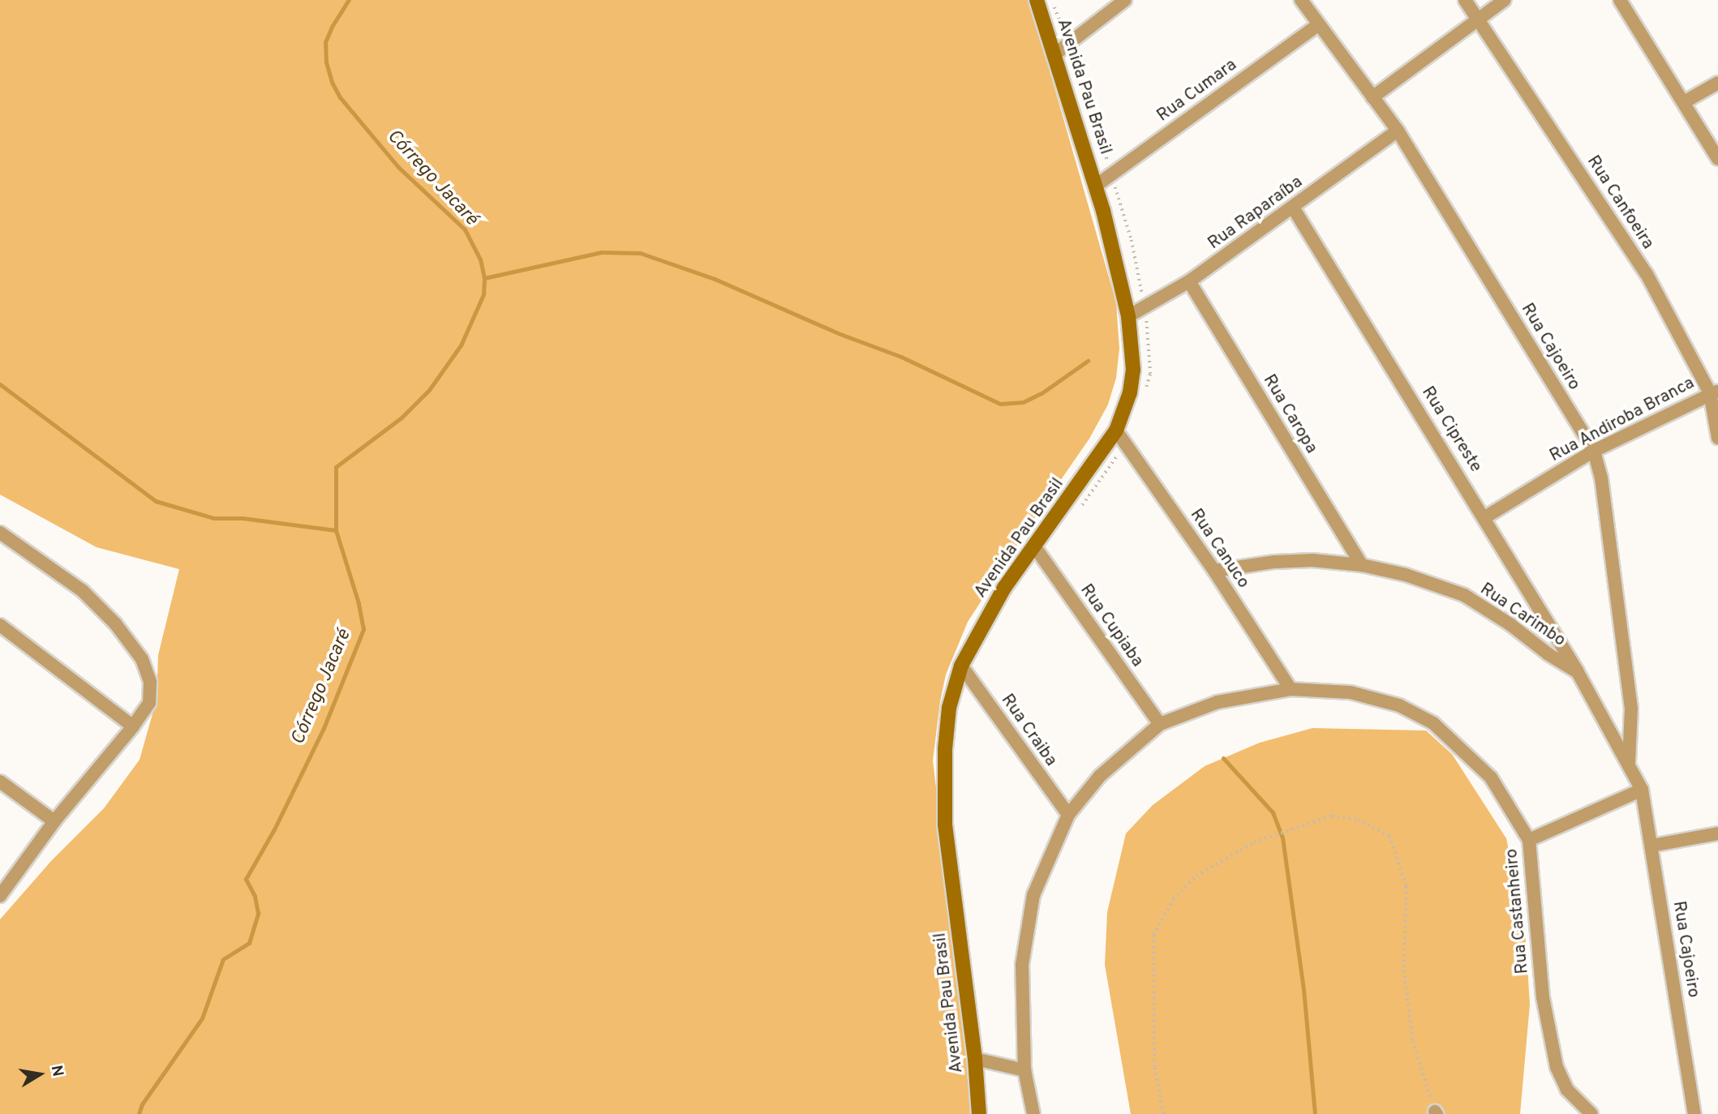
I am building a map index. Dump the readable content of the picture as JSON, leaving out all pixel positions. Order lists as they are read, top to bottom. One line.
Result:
{"streets":{"main road":["Avenida Pau Brasil"],"street":["Rua Cumara","Rua Canfoeira","Rua Raparaíba","Rua Cajoeiro","Rua Caropa","Rua Andiroba Branca","Rua Cipreste","Rua Canuco","Rua Carimbo","Rua Cupiaba","Rua Craiba","Rua Castanheiro"]},"crossings":[["Avenida Pau Brasil","Rua Cumara"],["Avenida Pau Brasil","Rua Raparaíba"],["Avenida Pau Brasil","Rua Canuco"],["Avenida Pau Brasil","Rua Cupiaba"],["Avenida Pau Brasil","Rua Craiba"],["Rua Cumara","Rua Cajoeiro"],["Rua Canfoeira","Rua Andiroba Branca"],["Rua Raparaíba","Rua Cajoeiro"],["Rua Raparaíba","Rua Caropa"],["Rua Raparaíba","Rua Cipreste"],["Rua Cajoeiro","Rua Andiroba Branca"],["Rua Cajoeiro","Rua Carimbo"],["Rua Caropa","Rua Carimbo"],["Rua Andiroba Branca","Rua Cipreste"],["Rua Cipreste","Rua Carimbo"],["Rua Canuco","Rua Carimbo"],["Rua Canuco","Rua Castanheiro"],["Rua Cupiaba","Rua Castanheiro"],["Rua Craiba","Rua Castanheiro"]],"water":["Córrego Jacaré"],"north":"right"}
